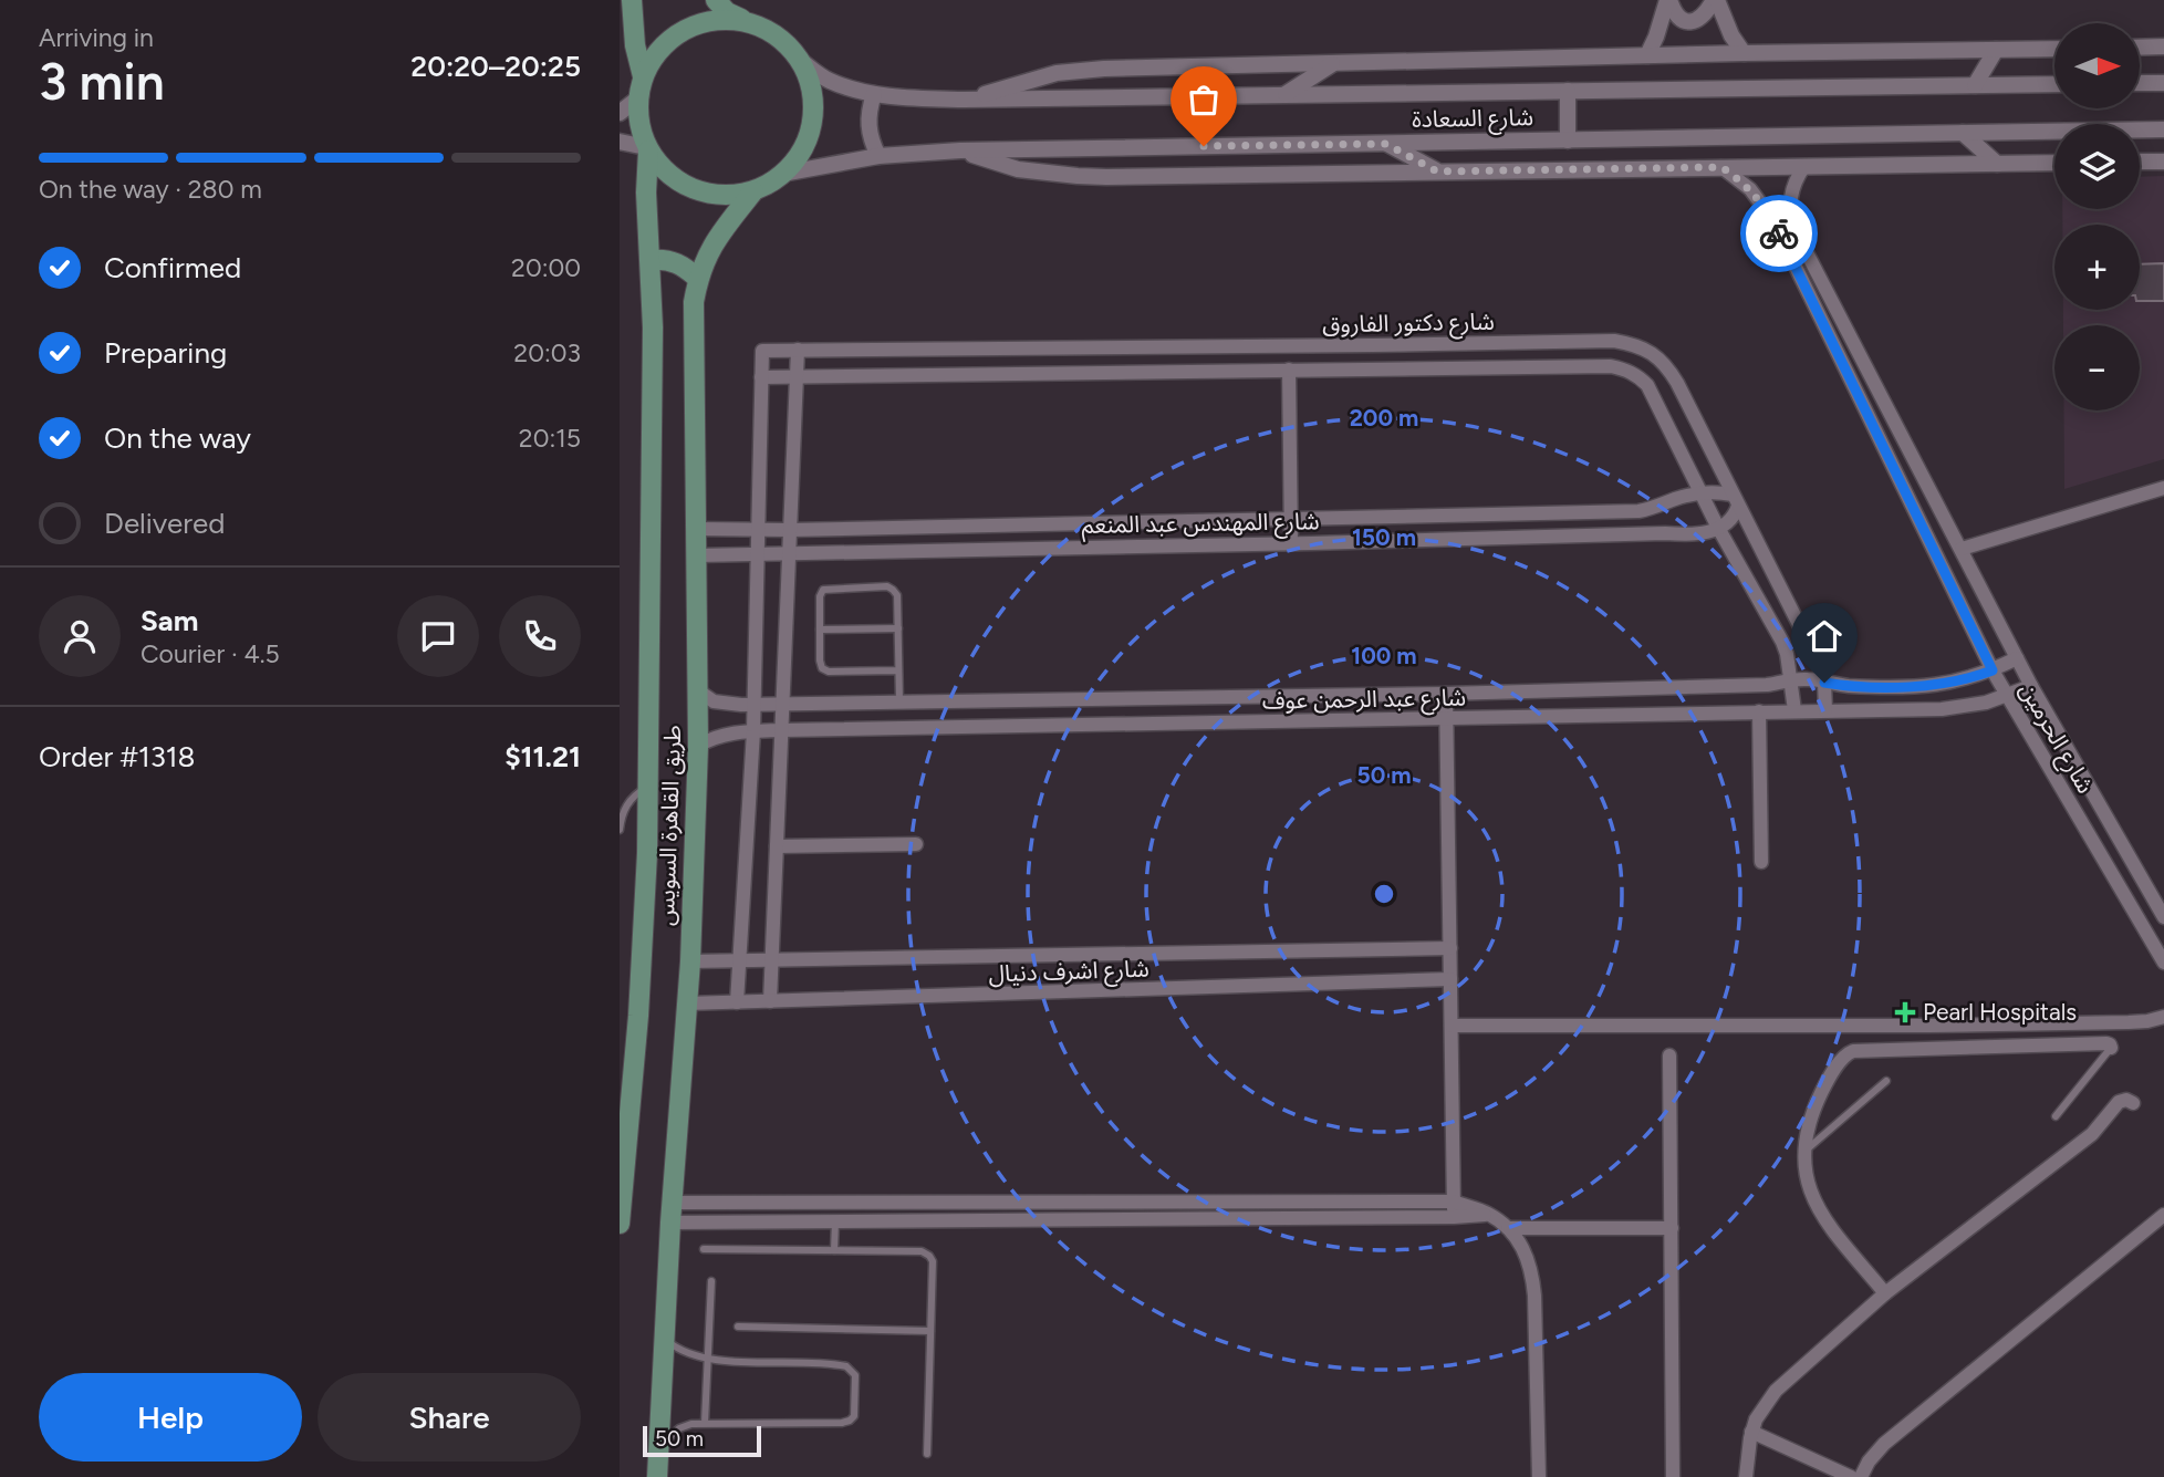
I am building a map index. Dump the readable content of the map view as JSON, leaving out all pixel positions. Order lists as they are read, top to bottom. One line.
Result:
{"streets":{"main road":["طريق القاهرة السويس"],"street":["شارع السعادة","شارع دكتور الفاروق","شارع المهندس عبد المنعم","شارع عبد الرحمن عوف","شارع الحرمين","شارع اشرف دنيال"]},"crossings":[["شارع السعادة","طريق القاهرة السويس"],["شارع دكتور الفاروق","شارع المهندس عبد المنعم"],["شارع دكتور الفاروق","شارع عبد الرحمن عوف"],["شارع المهندس عبد المنعم","طريق القاهرة السويس"],["شارع عبد الرحمن عوف","شارع الحرمين"],["شارع عبد الرحمن عوف","طريق القاهرة السويس"],["طريق القاهرة السويس","شارع اشرف دنيال"]],"places":{"health":["Pearl Hospitals"]},"scale_bar":"50 m","north":"right","page":{"heading":["3 min","Arriving in","20:20–20:25"],"panel":["Sam","Courier · 4.5","Order #1318","$11.21"],"map_buttons":["+","−"],"bar":"On the way · 280 m","list":[["Confirmed","20:00"],["Preparing","20:03"],["On the way","20:15"],"Delivered"],"buttons":["Help","Share"],"scale":"50 m"},"rings":["200 m","150 m","100 m","50 m"]}
